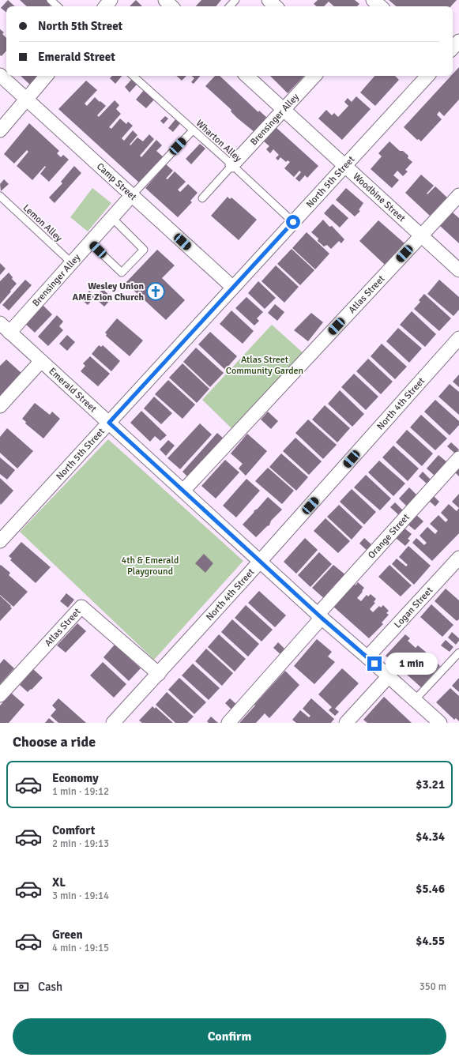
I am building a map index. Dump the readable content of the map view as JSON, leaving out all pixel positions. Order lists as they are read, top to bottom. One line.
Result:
{"streets":{"street":["Brensinger Alley","Camp Street","North 5th Street","Woodbine Street","Atlas Street","Emerald Street","North 4th Street","Orange Street","Logan Street"],"lane":["Wharton Alley","Lemon Alley"]},"crossings":[["Brensinger Alley","Wharton Alley"],["Brensinger Alley","Camp Street"],["Brensinger Alley","Woodbine Street"],["Brensinger Alley","Lemon Alley"],["Brensinger Alley","Emerald Street"],["Wharton Alley","North 5th Street"],["Camp Street","North 5th Street"],["North 5th Street","Woodbine Street"],["North 5th Street","Emerald Street"],["Woodbine Street","Atlas Street"],["Atlas Street","Emerald Street"],["Atlas Street","North 4th Street"],["Emerald Street","North 4th Street"],["Emerald Street","Orange Street"],["Emerald Street","Logan Street"]],"parks":["Atlas Street Community Garden","4th & Emerald Playground"],"places":{"church":["Wesley Union AME Zion Church"]},"page":{"banner":["North 5th Street","Emerald Street"],"bubble":"1 min","heading":"Choose a ride","list":[{"name":"Economy","note":"1 min · 19:12","value":"$3.21"},{"name":"Comfort","note":"2 min · 19:13","value":"$4.34"},{"name":"XL","note":"3 min · 19:14","value":"$5.46"},{"name":"Green","note":"4 min · 19:15","value":"$4.55"}],"pay":["Cash","350 m"],"buttons":"Confirm"}}
